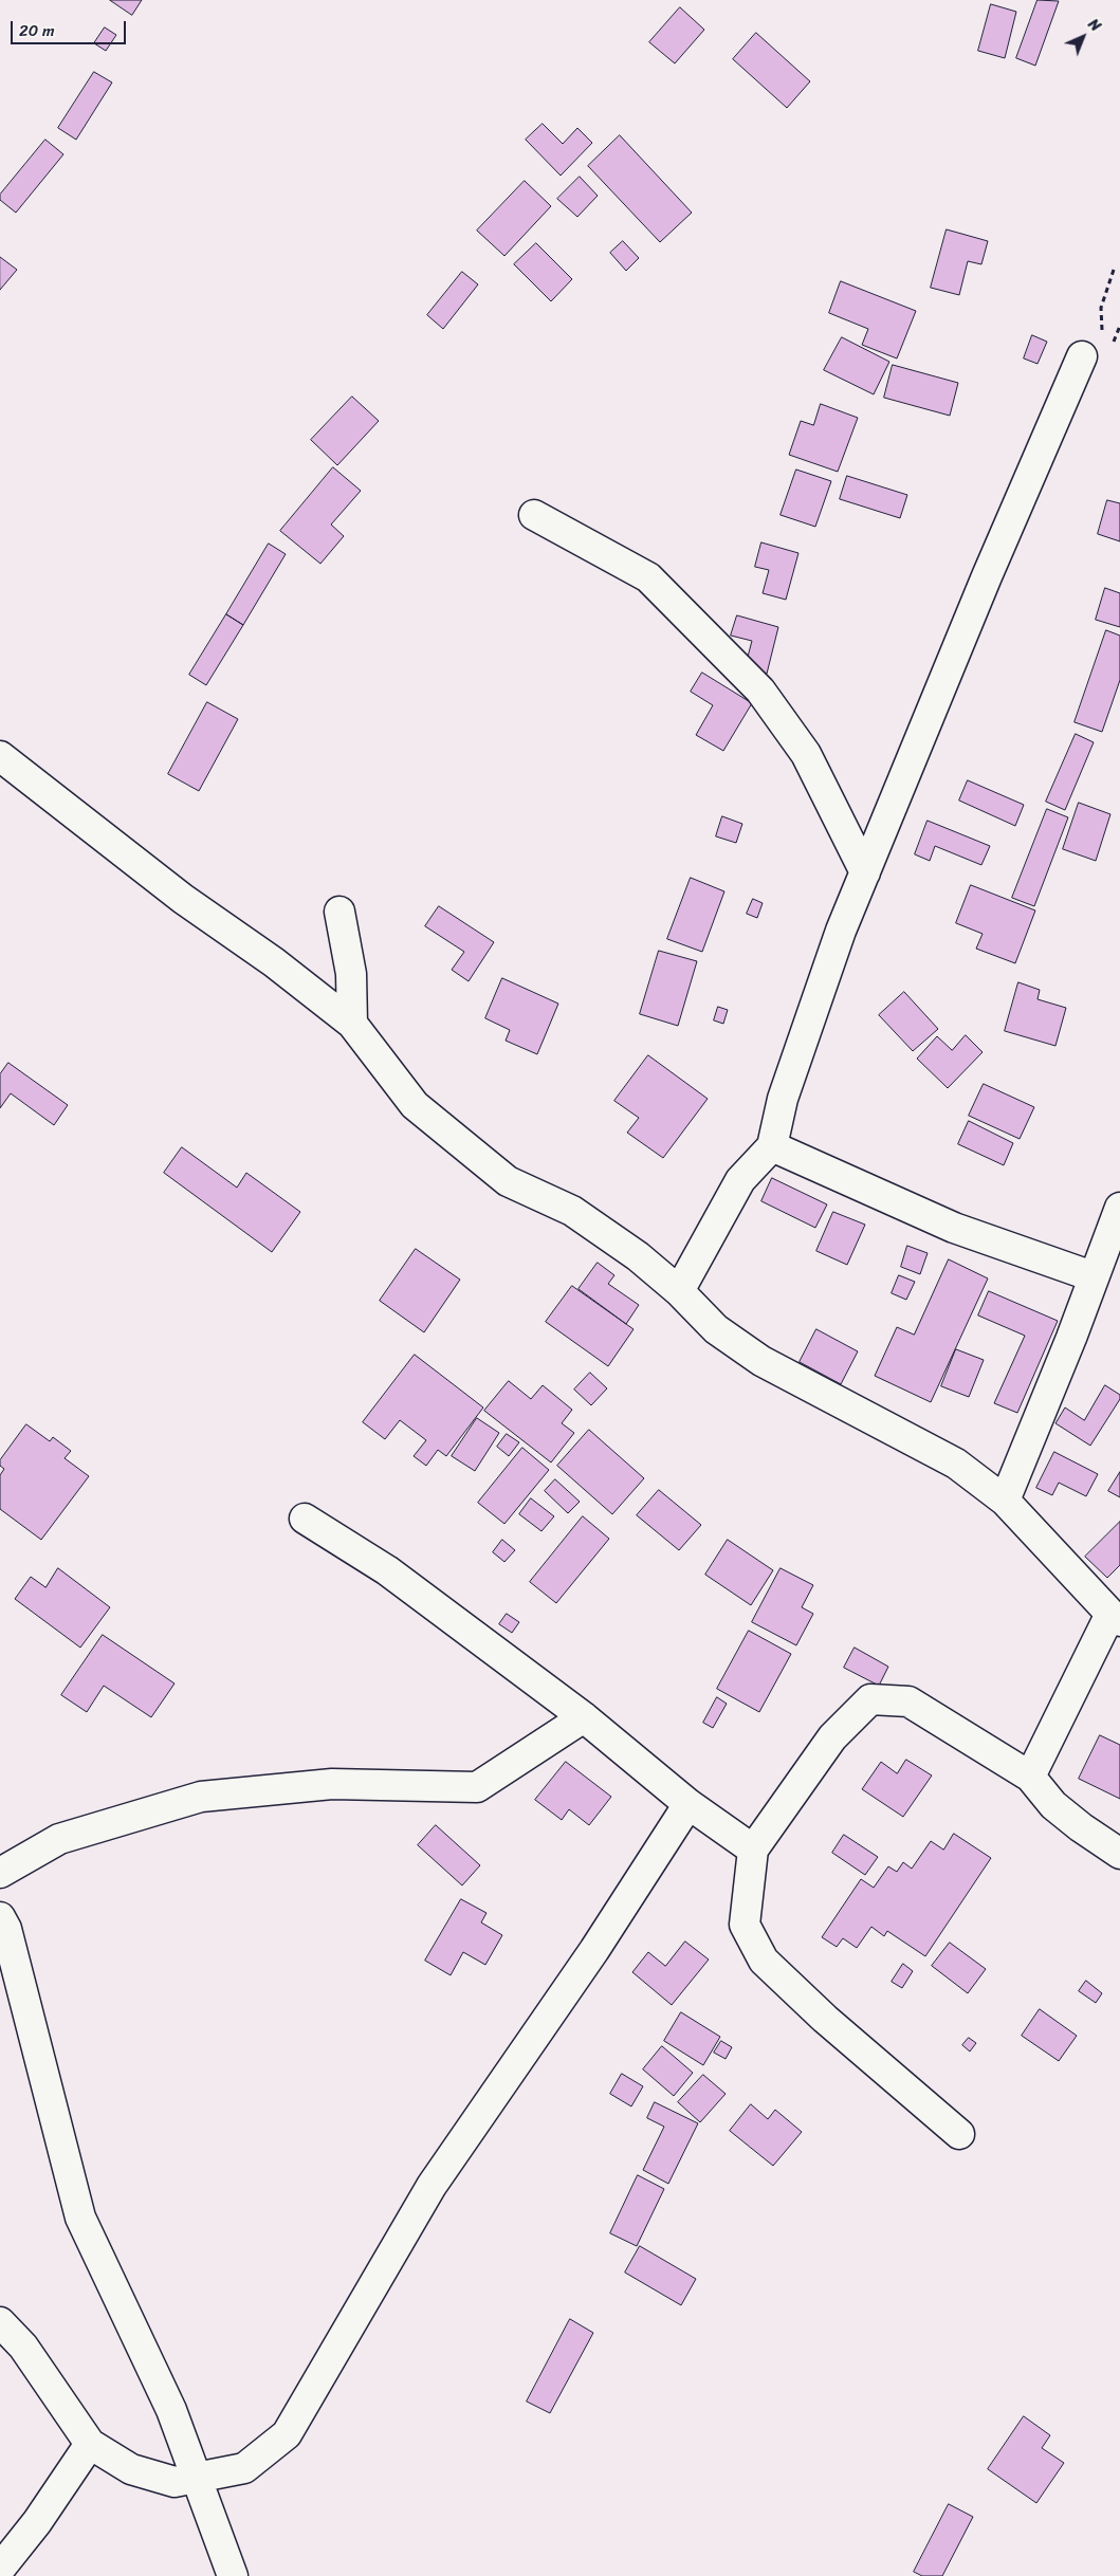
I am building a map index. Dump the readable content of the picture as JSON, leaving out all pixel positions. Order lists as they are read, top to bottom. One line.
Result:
{"scale_bar":"20 m","north":"top right"}
